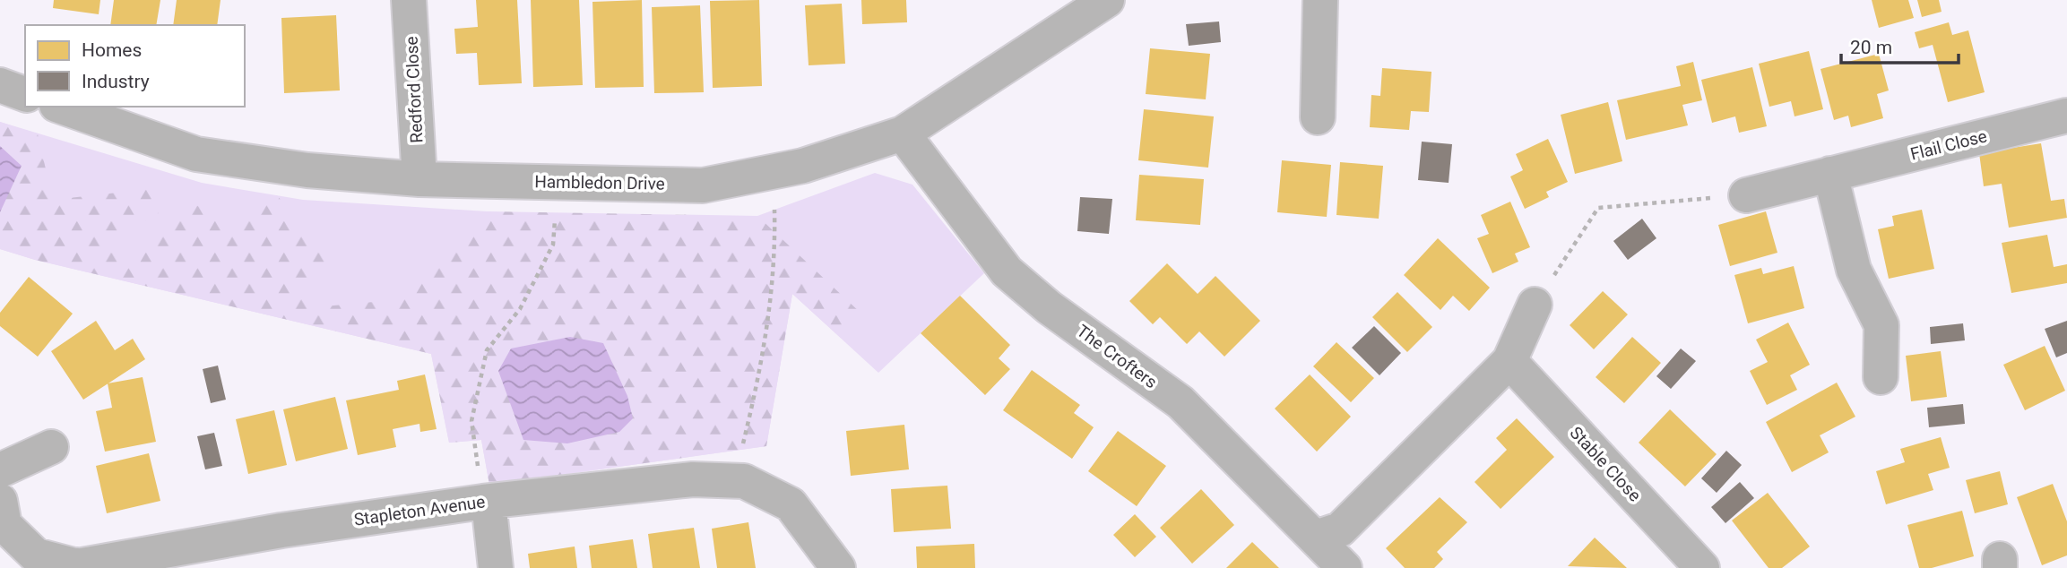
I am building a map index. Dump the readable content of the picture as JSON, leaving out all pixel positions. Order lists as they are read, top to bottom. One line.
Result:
{"streets":{"street":["Redford Close","Flail Close","Hambledon Drive","The Crofters","Stable Close","Stapleton Avenue"]},"crossings":[["Redford Close","Hambledon Drive"],["Hambledon Drive","The Crofters"]],"legend":["Homes","Industry"],"scale_bar":"20 m"}
